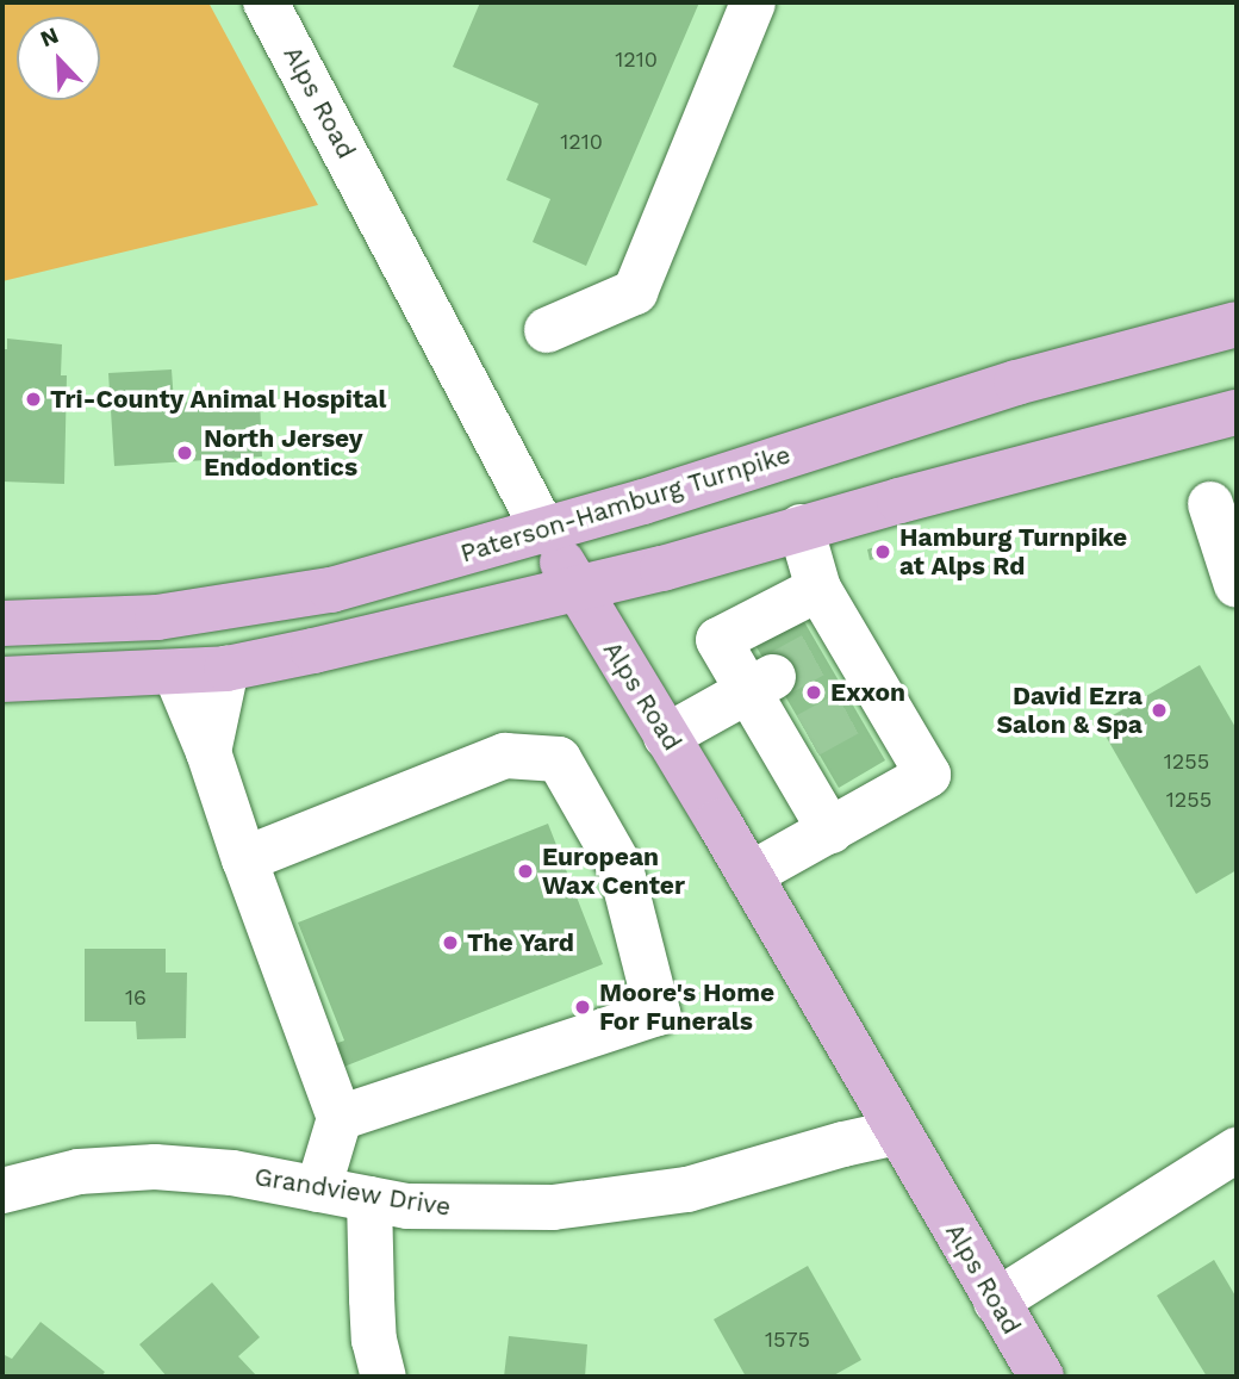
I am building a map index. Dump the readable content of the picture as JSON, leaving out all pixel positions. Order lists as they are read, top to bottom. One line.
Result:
{"streets":{"main road":["Alps Road","Paterson-Hamburg Turnpike"],"street":["Grandview Drive"]},"crossings":[["Alps Road","Paterson-Hamburg Turnpike"],["Alps Road","Grandview Drive"]],"places":["Tri-County Animal Hospital","North Jersey Endodontics","Hamburg Turnpike at Alps Rd","Exxon","David Ezra Salon & Spa","European Wax Center","The Yard","Moore's Home For Funerals"],"house_numbers":["1210","1210","1255","1255","16","1575"],"north":"top left"}
